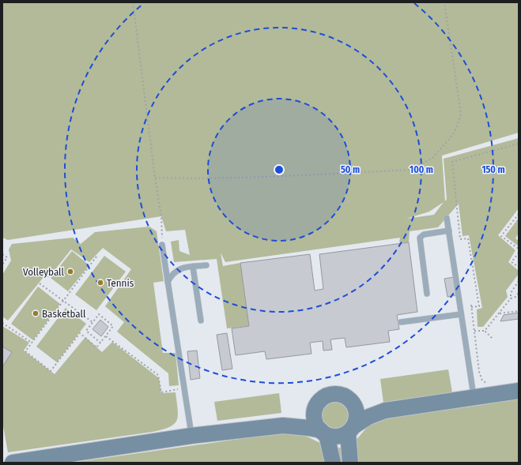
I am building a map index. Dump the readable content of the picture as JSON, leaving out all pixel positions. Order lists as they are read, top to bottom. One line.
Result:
{"places":["Volleyball","Tennis","Basketball"],"rings":["50 m","100 m","150 m"]}
